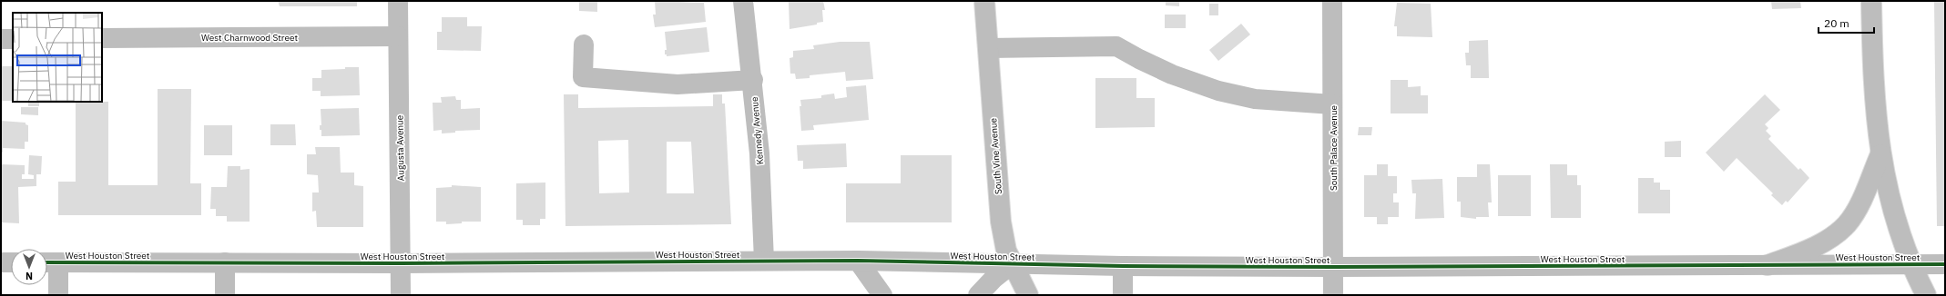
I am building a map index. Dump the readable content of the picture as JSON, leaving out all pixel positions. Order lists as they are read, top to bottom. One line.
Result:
{"streets":{"street":["West Charnwood Street","Kennedy Avenue","Augusta Avenue","South Palace Avenue","South Vine Avenue","West Houston Street"]},"crossings":[["West Charnwood Street","Augusta Avenue"],["Kennedy Avenue","West Houston Street"],["Augusta Avenue","West Houston Street"],["South Palace Avenue","West Houston Street"],["South Vine Avenue","West Houston Street"]],"scale_bar":"20 m","north":"bottom"}
